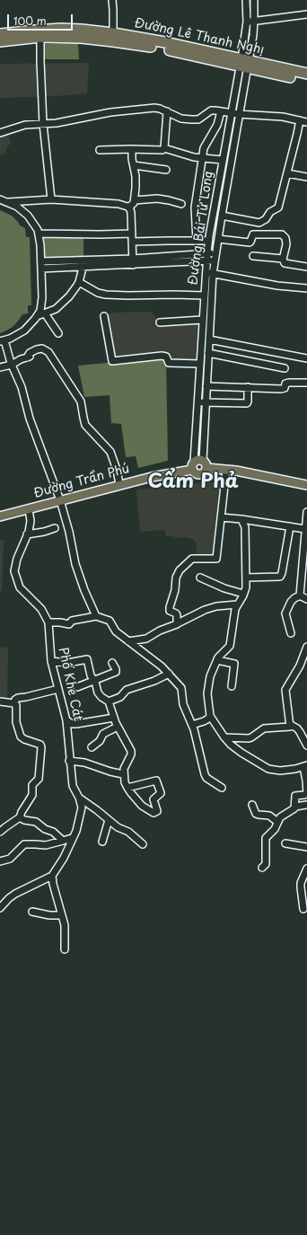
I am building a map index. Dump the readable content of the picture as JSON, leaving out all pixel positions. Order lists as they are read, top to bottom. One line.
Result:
{"streets":{"highway":["Đường Lê Thanh Nghị"],"main road":["Đường Trần Phú"],"street":["Đường Bái Tử Long","Phố Khe Cát"]},"crossings":[["Đường Lê Thanh Nghị","Đường Bái Tử Long"],["Đường Bái Tử Long","Đường Trần Phú"],["Đường Trần Phú","Phố Khe Cát"]],"districts":["Cẩm Phả"],"scale_bar":"100 m"}
